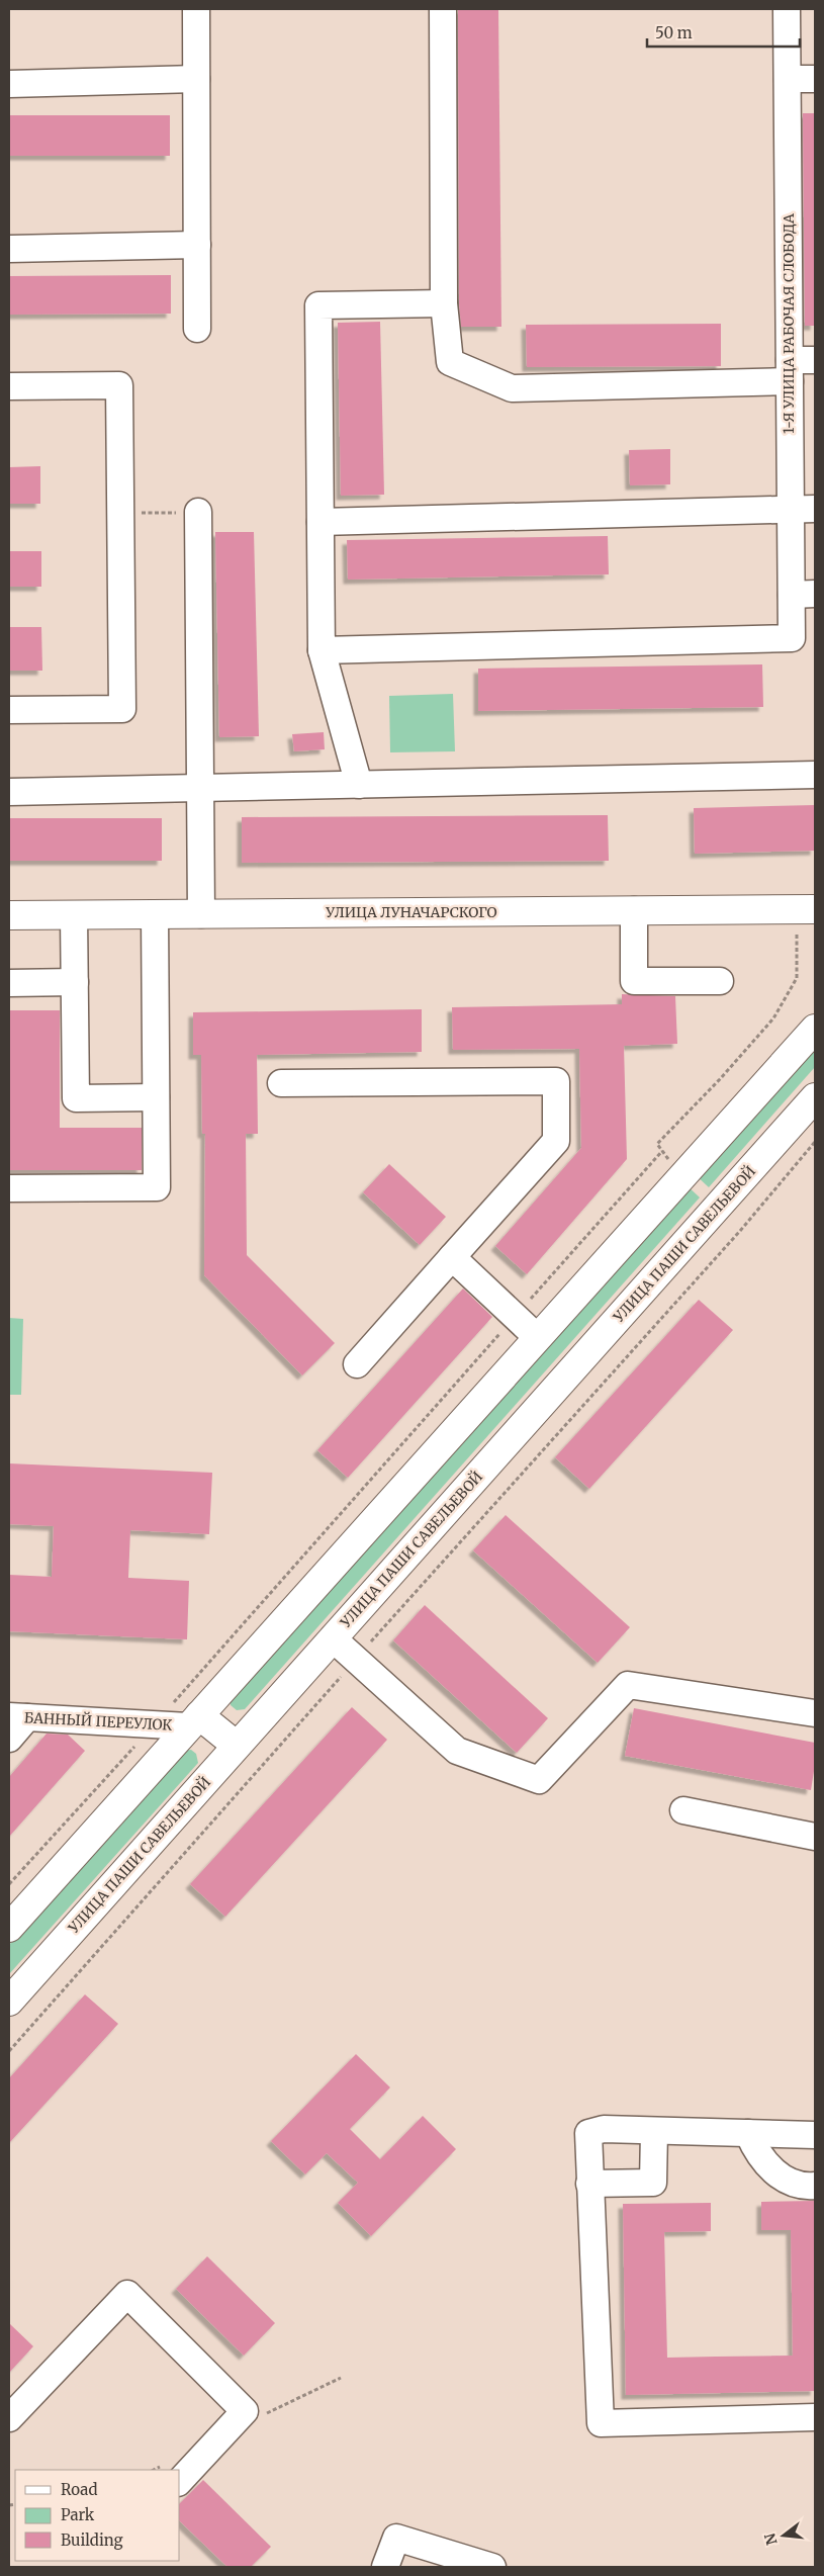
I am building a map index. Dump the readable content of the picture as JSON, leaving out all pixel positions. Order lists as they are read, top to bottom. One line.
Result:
{"streets":{"main road":["УЛИЦА ЛУНАЧАРСКОГО","УЛИЦА ПАШИ САВЕЛЬЕВОЙ"],"street":["1-Я УЛИЦА РАБОЧАЯ СЛОБОДА","БАННЫЙ ПЕРЕУЛОК"]},"legend":["Road","Park","Building"],"scale_bar":"50 m","north":"left"}
